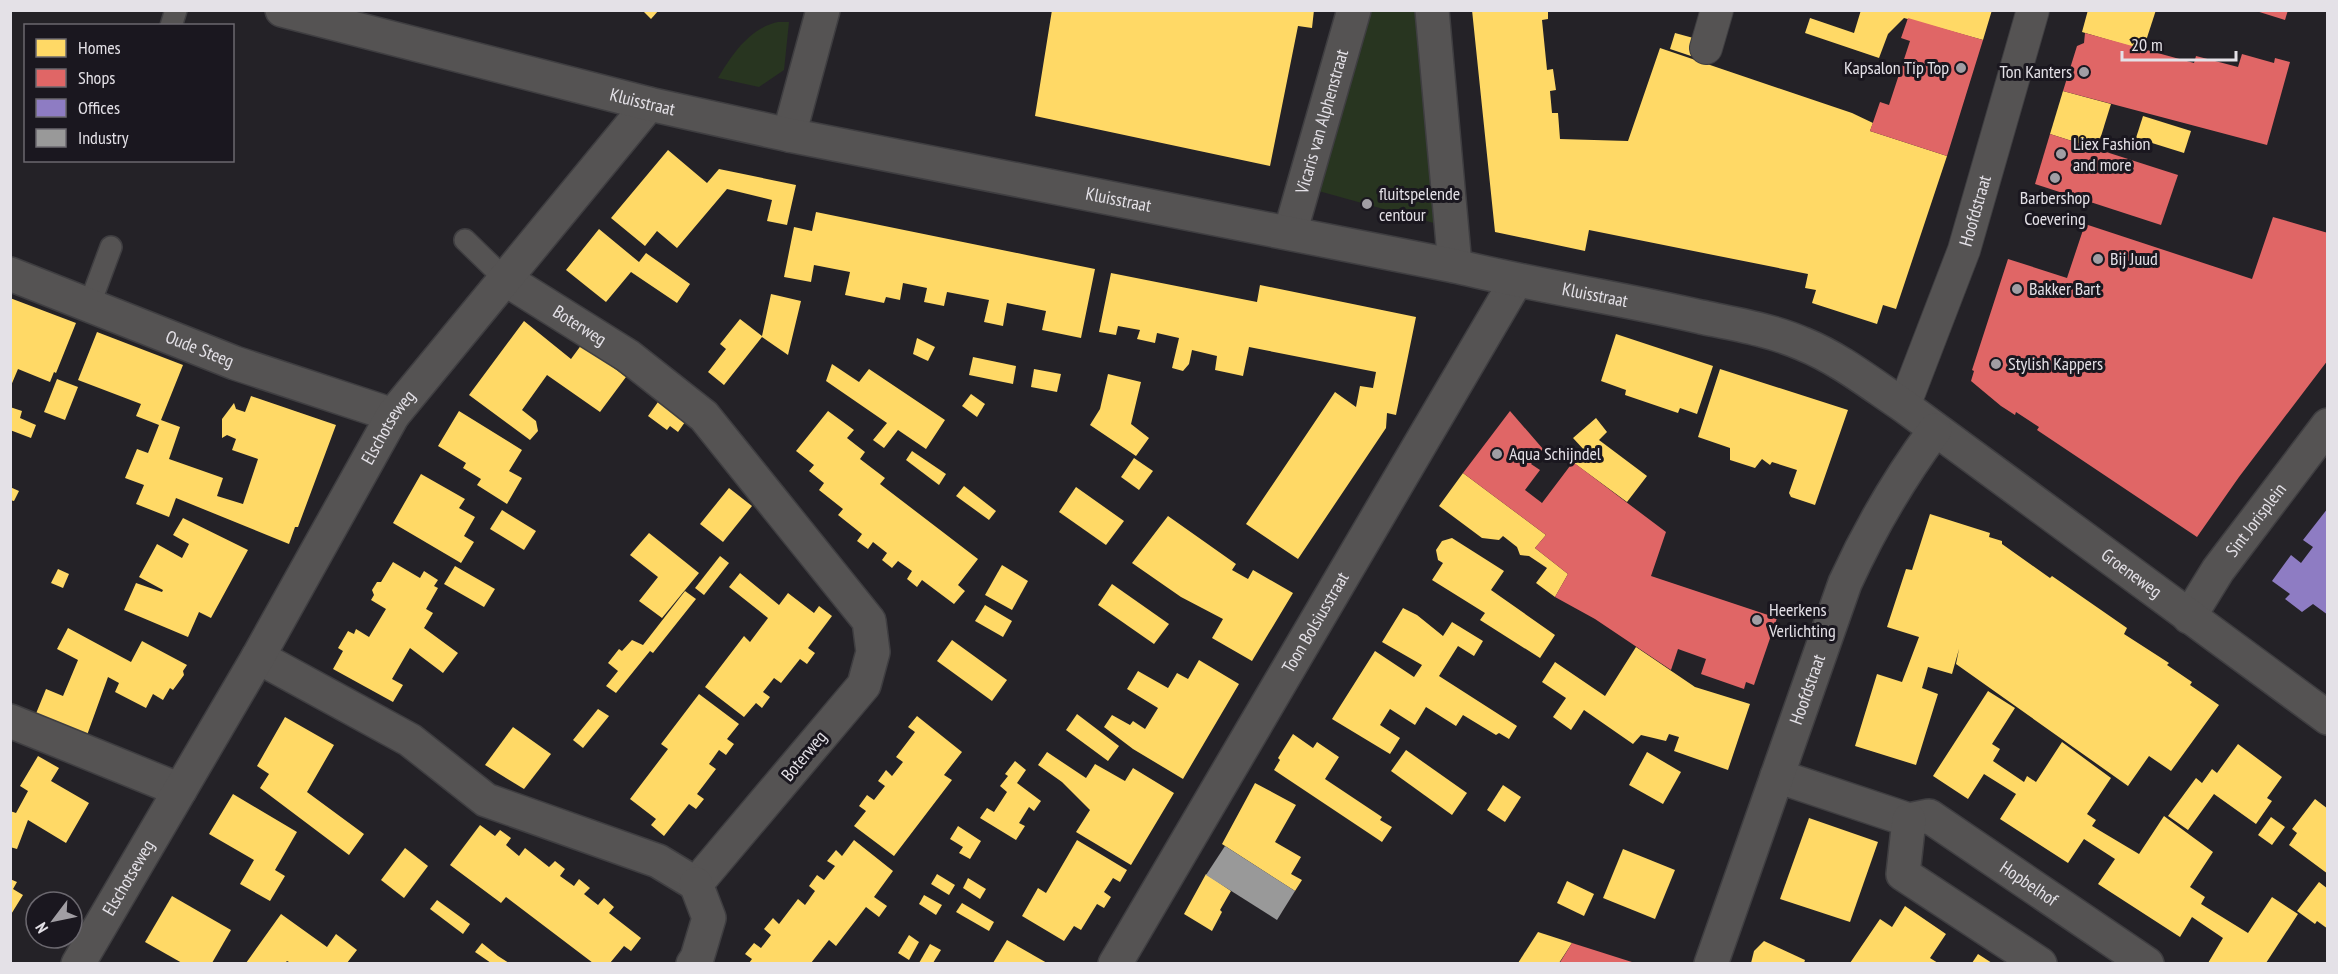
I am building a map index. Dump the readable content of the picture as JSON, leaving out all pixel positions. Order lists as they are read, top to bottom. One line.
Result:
{"streets":{"street":["Kluisstraat","Vicaris van Alphenstraat","Hoofdstraat","Boterweg","Oude Steeg","Elschotseweg","Sint Jorisplein","Groeneweg","Toon Bolsiusstraat","Hopbelhof"]},"crossings":[["Kluisstraat","Vicaris van Alphenstraat"],["Kluisstraat","Hoofdstraat"],["Kluisstraat","Elschotseweg"],["Kluisstraat","Groeneweg"],["Kluisstraat","Toon Bolsiusstraat"],["Hoofdstraat","Groeneweg"],["Hoofdstraat","Hopbelhof"],["Boterweg","Elschotseweg"],["Oude Steeg","Elschotseweg"],["Sint Jorisplein","Groeneweg"]],"places":["Kapsalon Tip Top","Ton Kanters","Liex Fashion and more","Barbershop Coevering","fluitspelende centour","Bij Juud","Bakker Bart","Stylish Kappers","Aqua Schijndel","Heerkens Verlichting"],"legend":["Homes","Shops","Offices","Industry"],"scale_bar":"20 m","north":"bottom left"}
